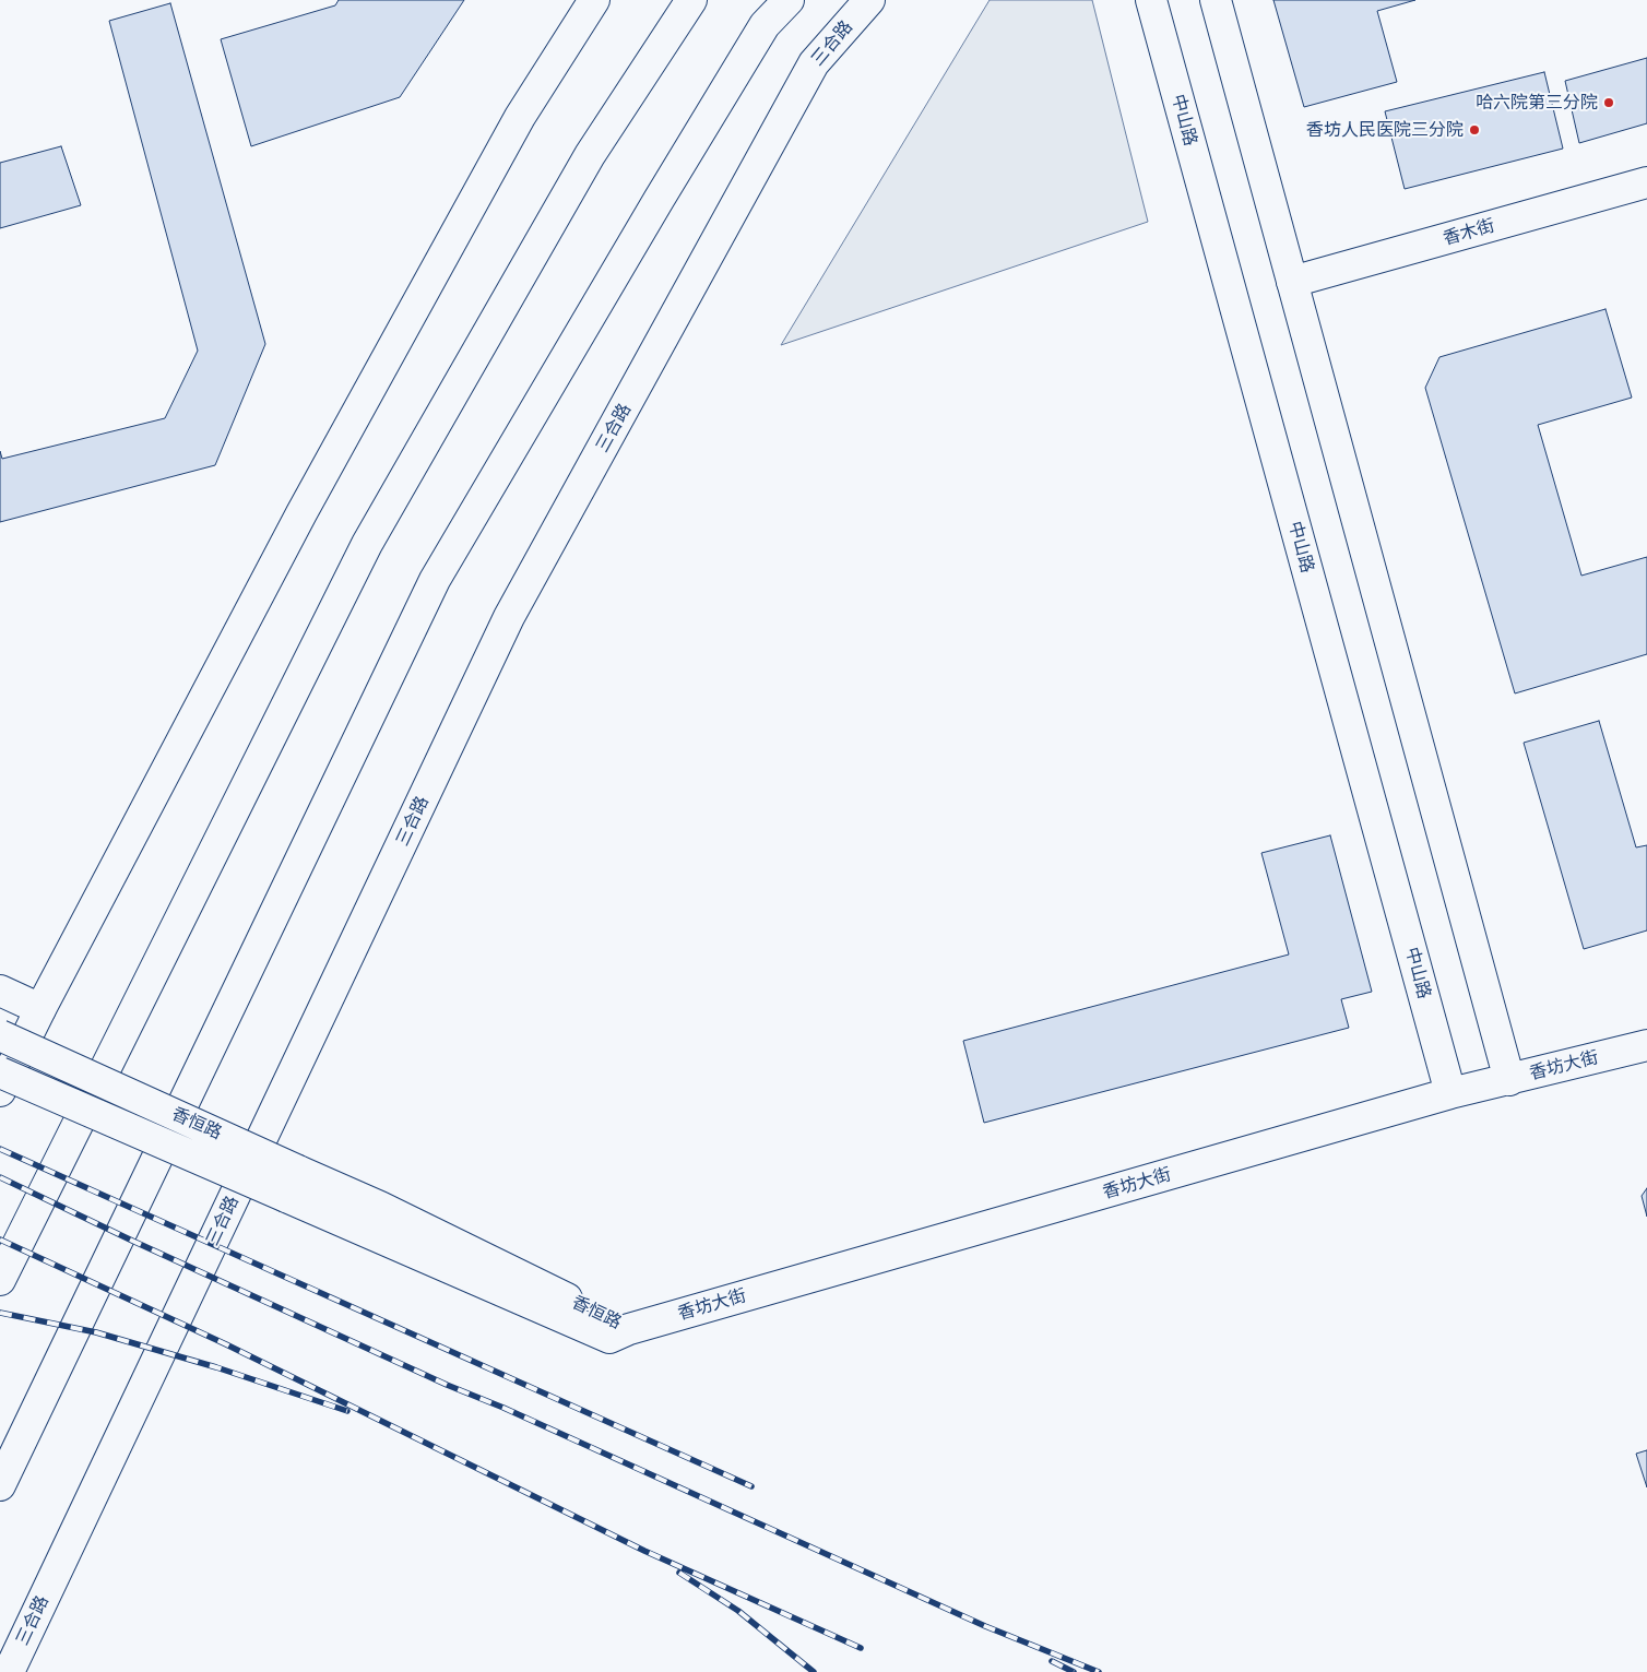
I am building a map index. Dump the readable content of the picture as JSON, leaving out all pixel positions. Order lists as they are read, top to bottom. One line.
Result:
{"streets":{"main road":["三合路","中山路","香木街","香坊大街","香恒路"]},"crossings":[["中山路","香坊大街"],["香坊大街","香恒路"]],"places":["哈六院第三分院","香坊人民医院三分院"]}
